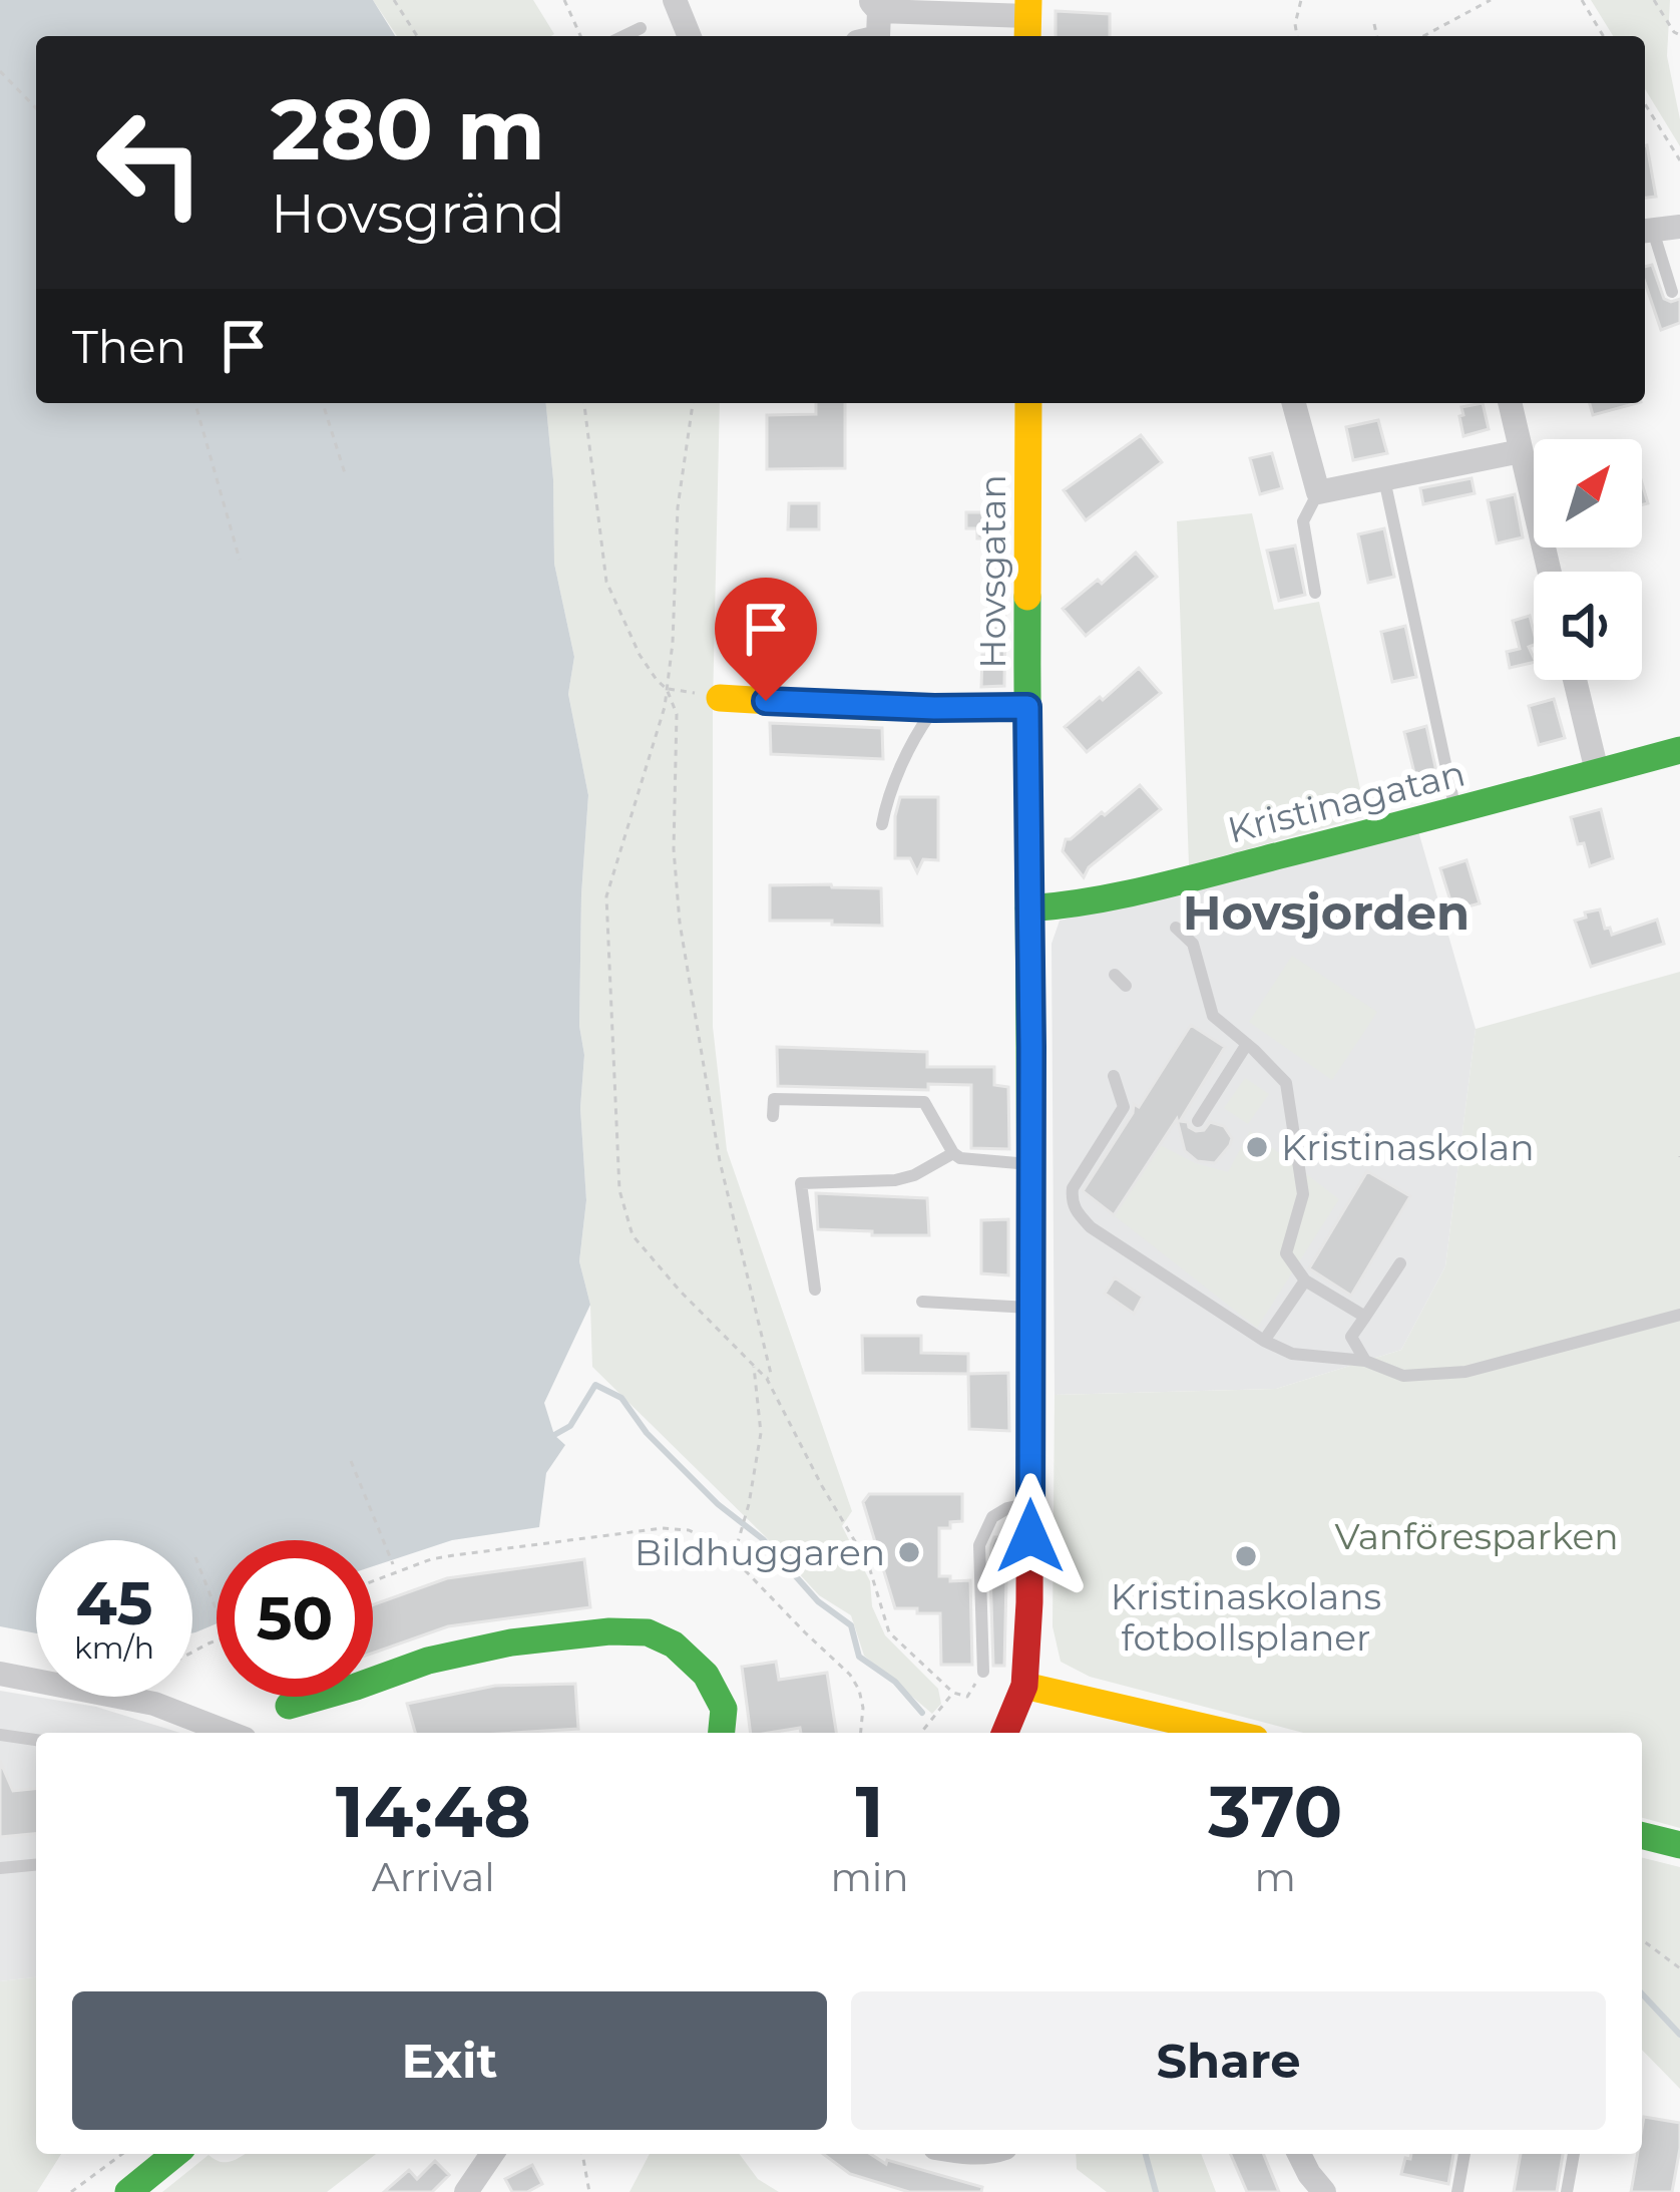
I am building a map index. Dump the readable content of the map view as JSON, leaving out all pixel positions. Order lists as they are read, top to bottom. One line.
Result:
{"streets":{"street":["Hovsgatan","Kristinagatan"]},"crossings":[["Hovsgatan","Kristinagatan"]],"districts":["Hovsjorden"],"parks":["Vanföresparken"],"places":["Kristinaskolan","Bildhuggaren","Kristinaskolans fotbollsplaner"],"north":"top right","page":{"turn":["280 m","Hovsgränd"],"then":"Then","speed":"45 km/h","limit":"50","eta":["14:48","Arrival","1","min","370","m"],"buttons":["Exit","Share"]}}
